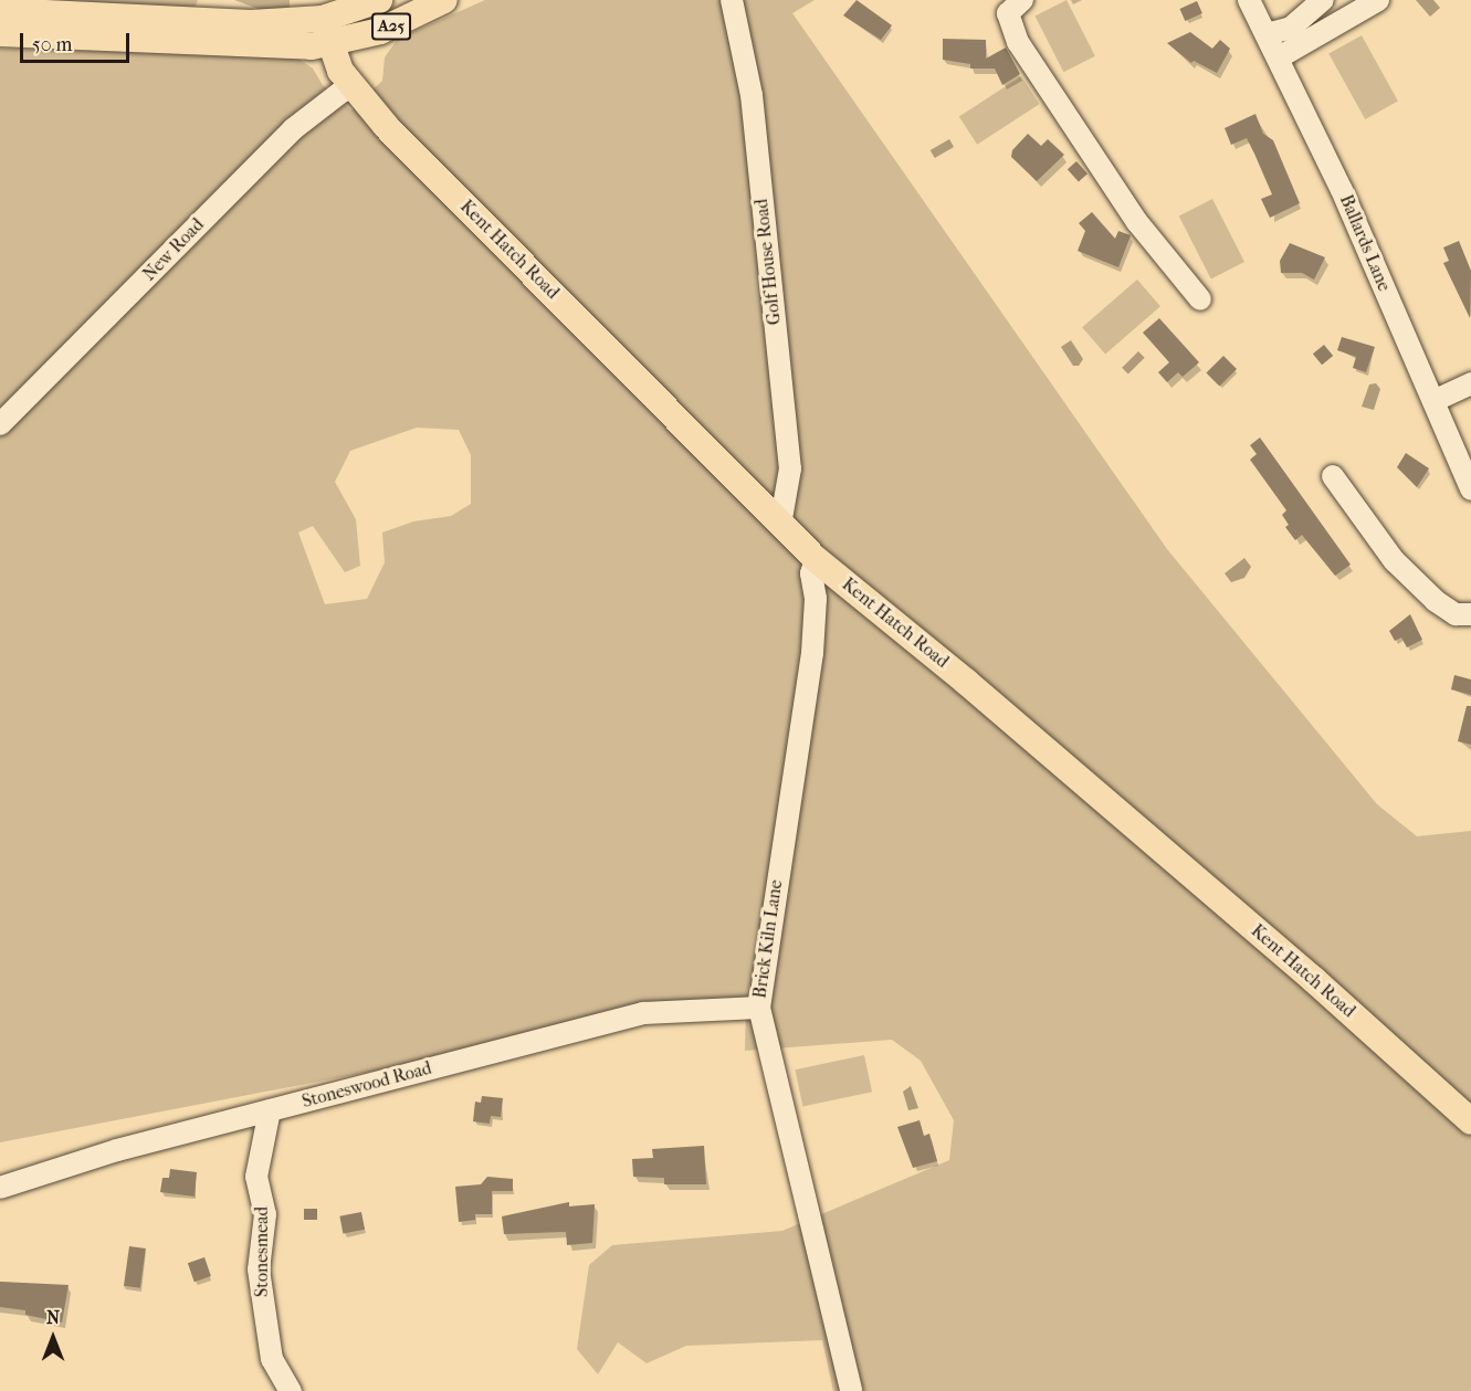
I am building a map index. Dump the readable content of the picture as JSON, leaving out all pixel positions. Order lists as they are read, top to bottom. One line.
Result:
{"streets":{"main road":["A25","Kent Hatch Road"],"street":["Ballards Lane","New Road","Golf House Road","Brick Kiln Lane","Stoneswood Road","Stonesmead"]},"crossings":[["New Road","Kent Hatch Road"],["Kent Hatch Road","Golf House Road"],["Kent Hatch Road","Brick Kiln Lane"],["Brick Kiln Lane","Stoneswood Road"],["Stoneswood Road","Stonesmead"]],"scale_bar":"50 m","north":"top"}
